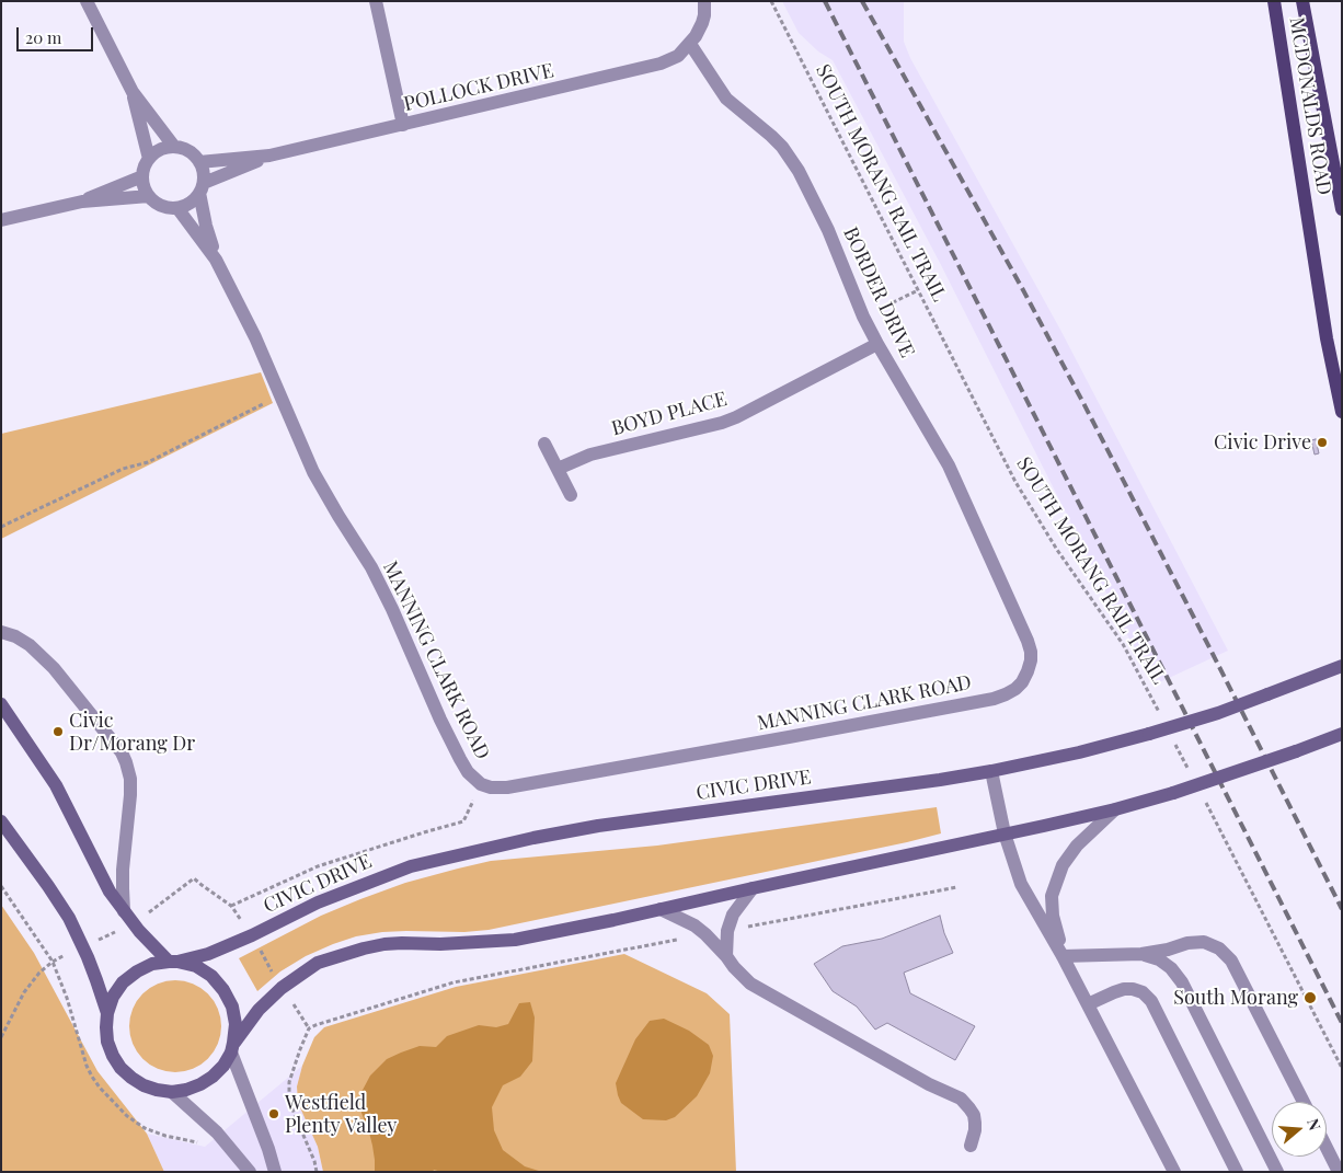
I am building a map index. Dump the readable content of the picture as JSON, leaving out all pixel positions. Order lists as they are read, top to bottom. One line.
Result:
{"streets":{"main road":["MCDONALDS ROAD","CIVIC DRIVE"],"street":["POLLOCK DRIVE","BORDER DRIVE","BOYD PLACE","MANNING CLARK ROAD"],"path":["SOUTH MORANG RAIL TRAIL"]},"crossings":[["POLLOCK DRIVE","BORDER DRIVE"],["POLLOCK DRIVE","MANNING CLARK ROAD"],["BORDER DRIVE","BOYD PLACE"],["BORDER DRIVE","MANNING CLARK ROAD"]],"places":["Civic Drive","Civic Dr/Morang Dr","South Morang","Westfield Plenty Valley"],"scale_bar":"20 m","north":"right"}
